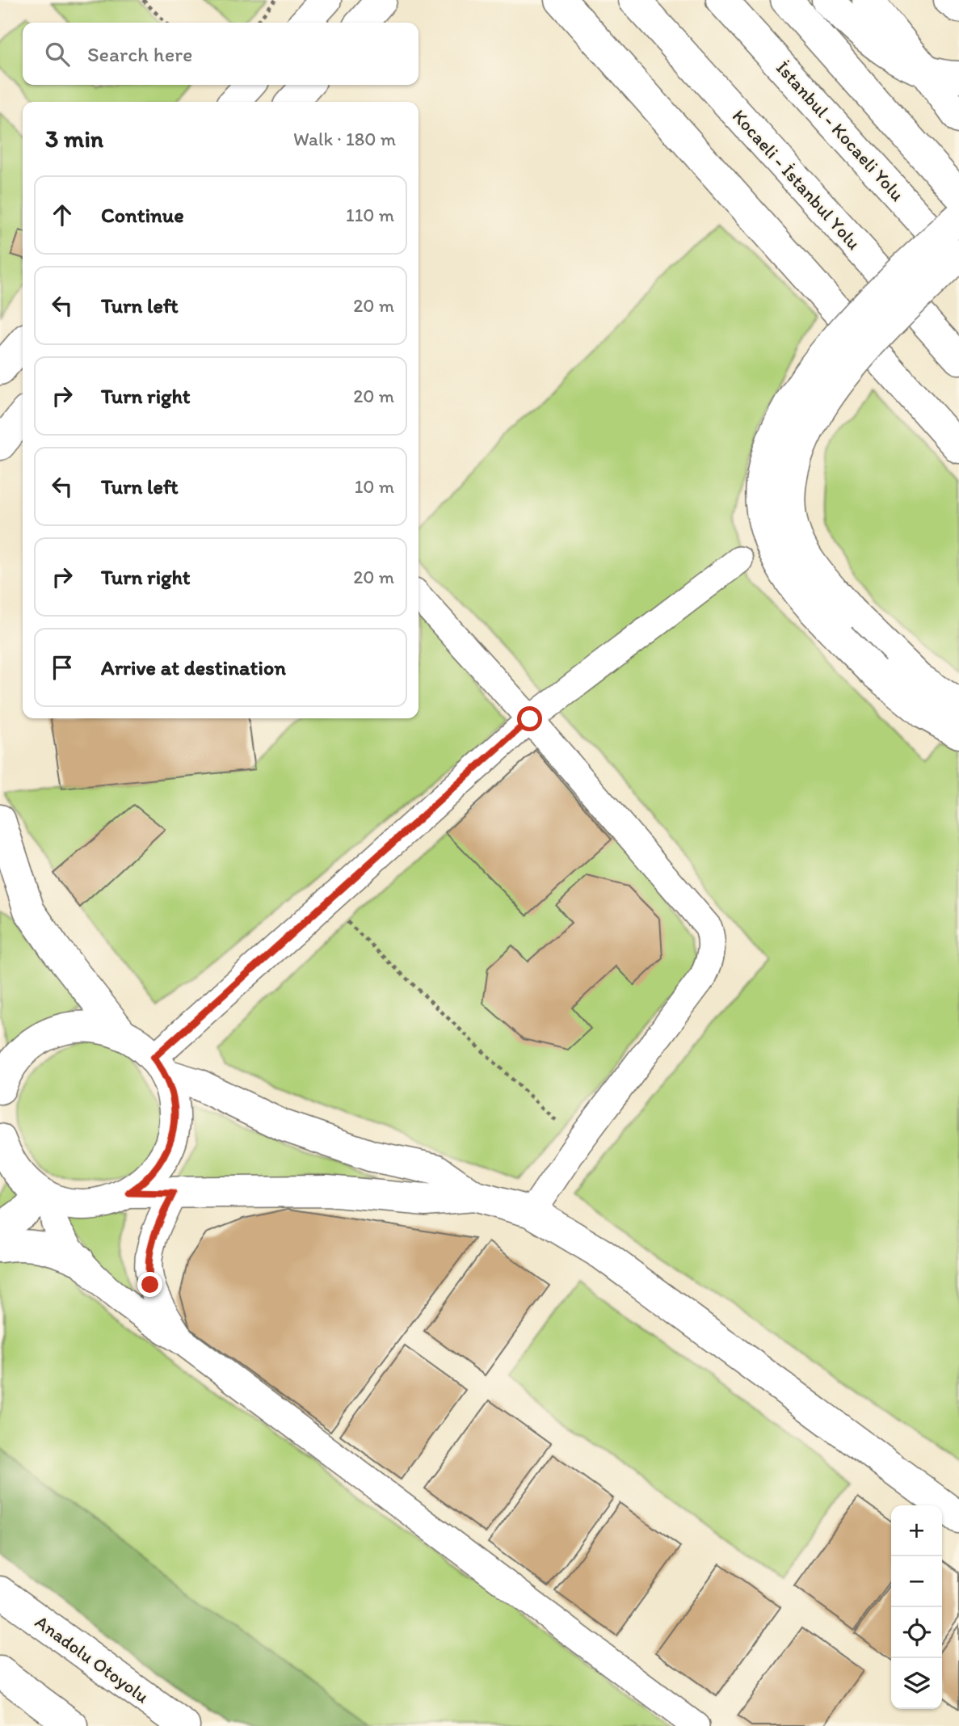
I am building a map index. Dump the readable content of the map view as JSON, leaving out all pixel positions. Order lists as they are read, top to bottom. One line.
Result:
{"streets":{"main road":["İstanbul - Kocaeli Yolu","Kocaeli - İstanbul Yolu","Anadolu Otoyolu"]},"page":{"search":"Search here","heading":["3 min","Walk · 180 m"],"list":[["Continue","110 m"],["Turn left","20 m"],["Turn right","20 m"],["Turn left","10 m"],["Turn right","20 m"],"Arrive at destination"],"map_buttons":["+","−"]}}
